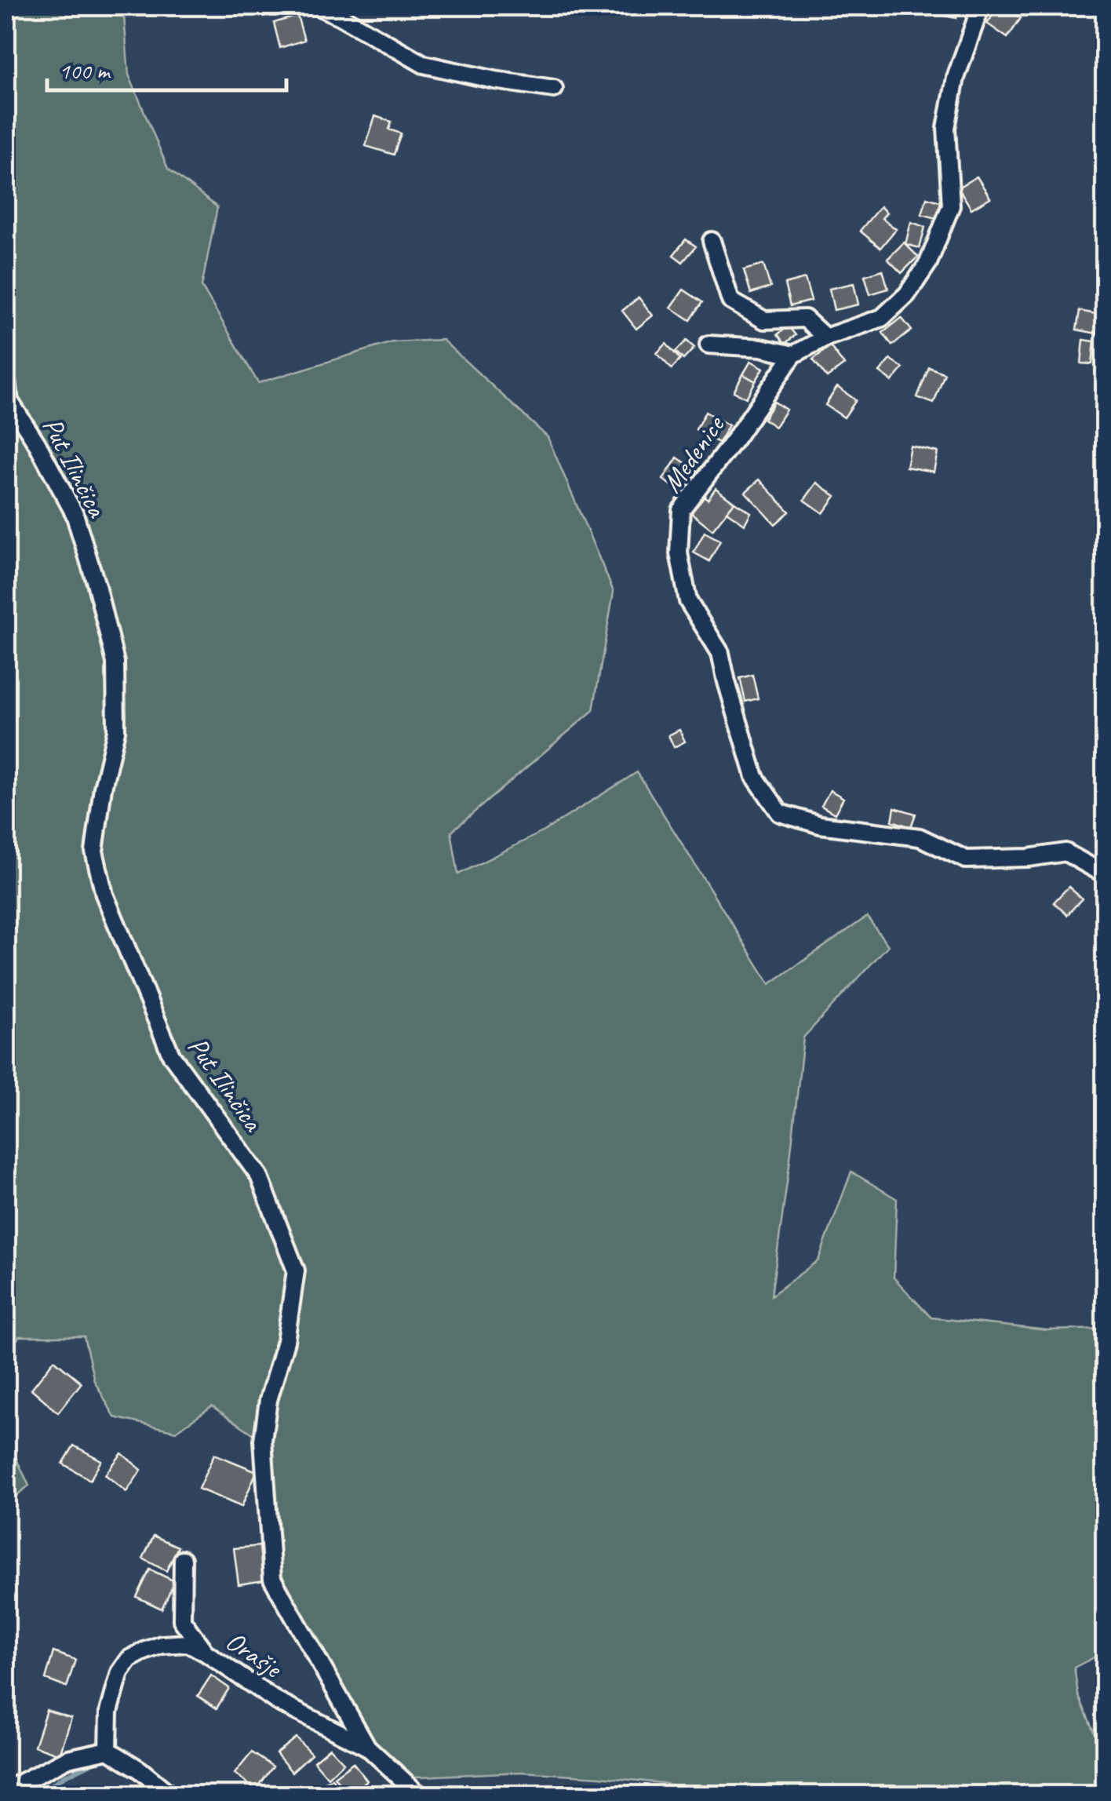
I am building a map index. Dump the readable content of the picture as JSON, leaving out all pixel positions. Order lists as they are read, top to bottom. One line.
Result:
{"streets":{"street":["Medenice","Put Ilinčica","Orašje"]},"crossings":[["Put Ilinčica","Orašje"]],"scale_bar":"100 m"}
